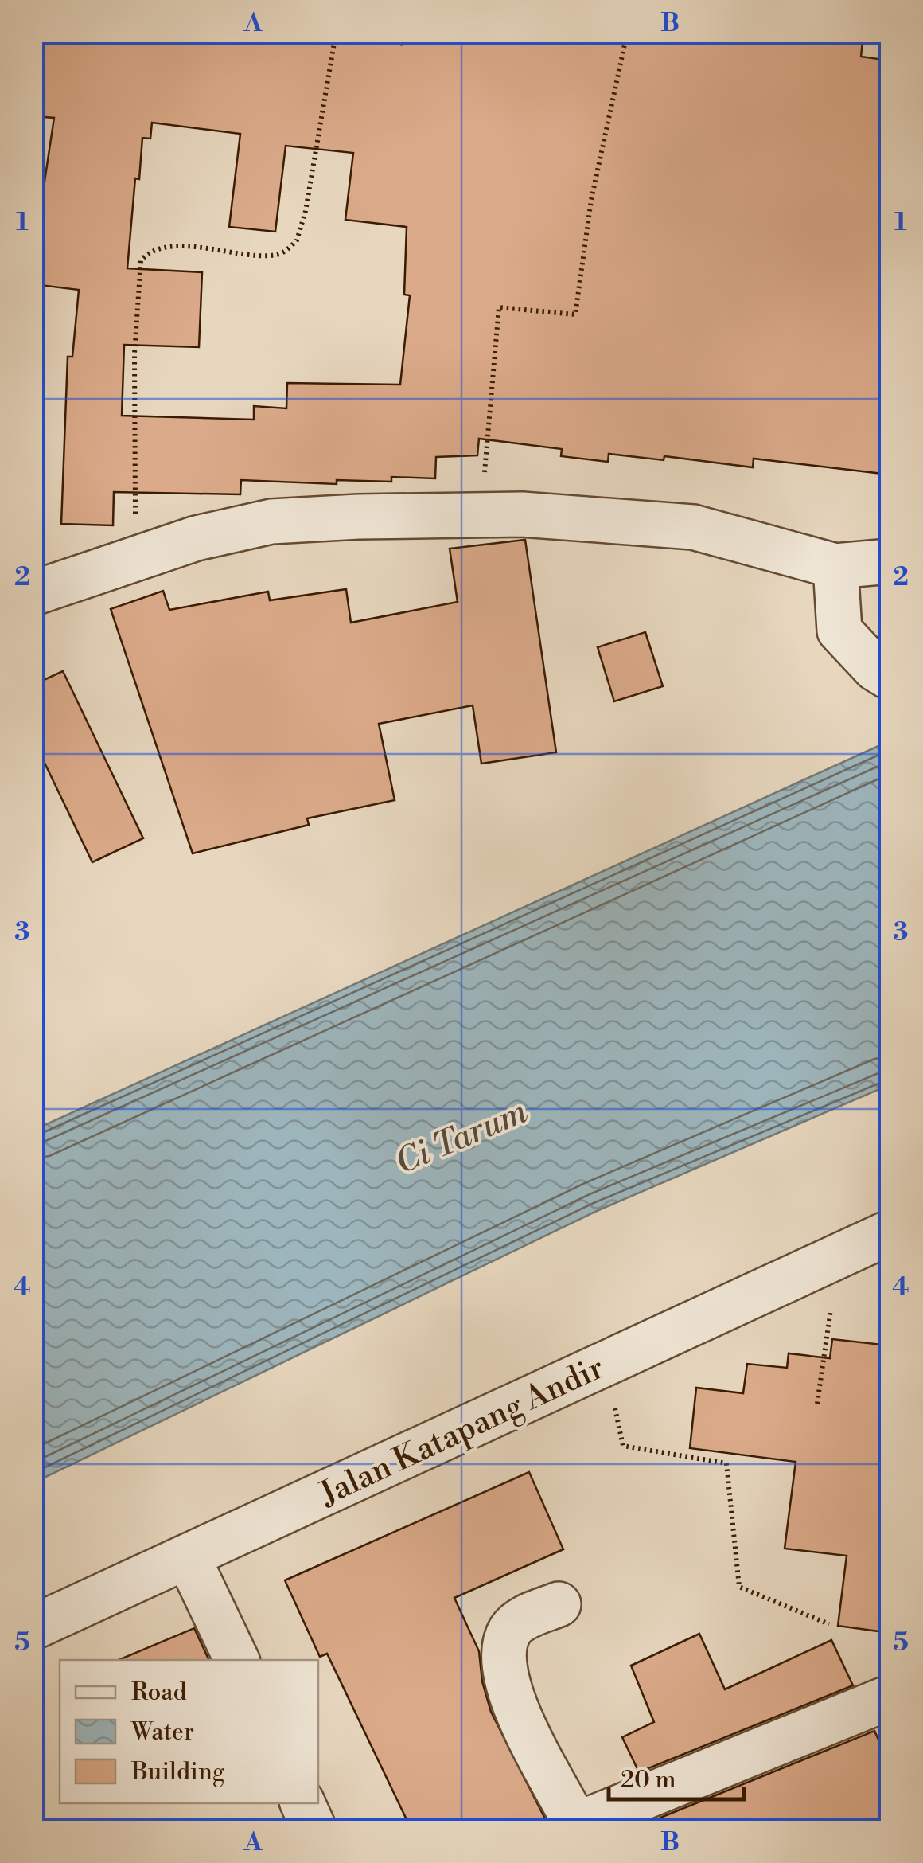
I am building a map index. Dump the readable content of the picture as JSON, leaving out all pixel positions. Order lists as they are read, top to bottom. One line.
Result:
{"streets":{"street":["Jalan Katapang Andir"]},"water":["Ci Tarum"],"legend":["Road","Water","Building"],"scale_bar":"20 m","grid":{"columns":["A","B"],"rows":["1","2","3","4","5"]}}
